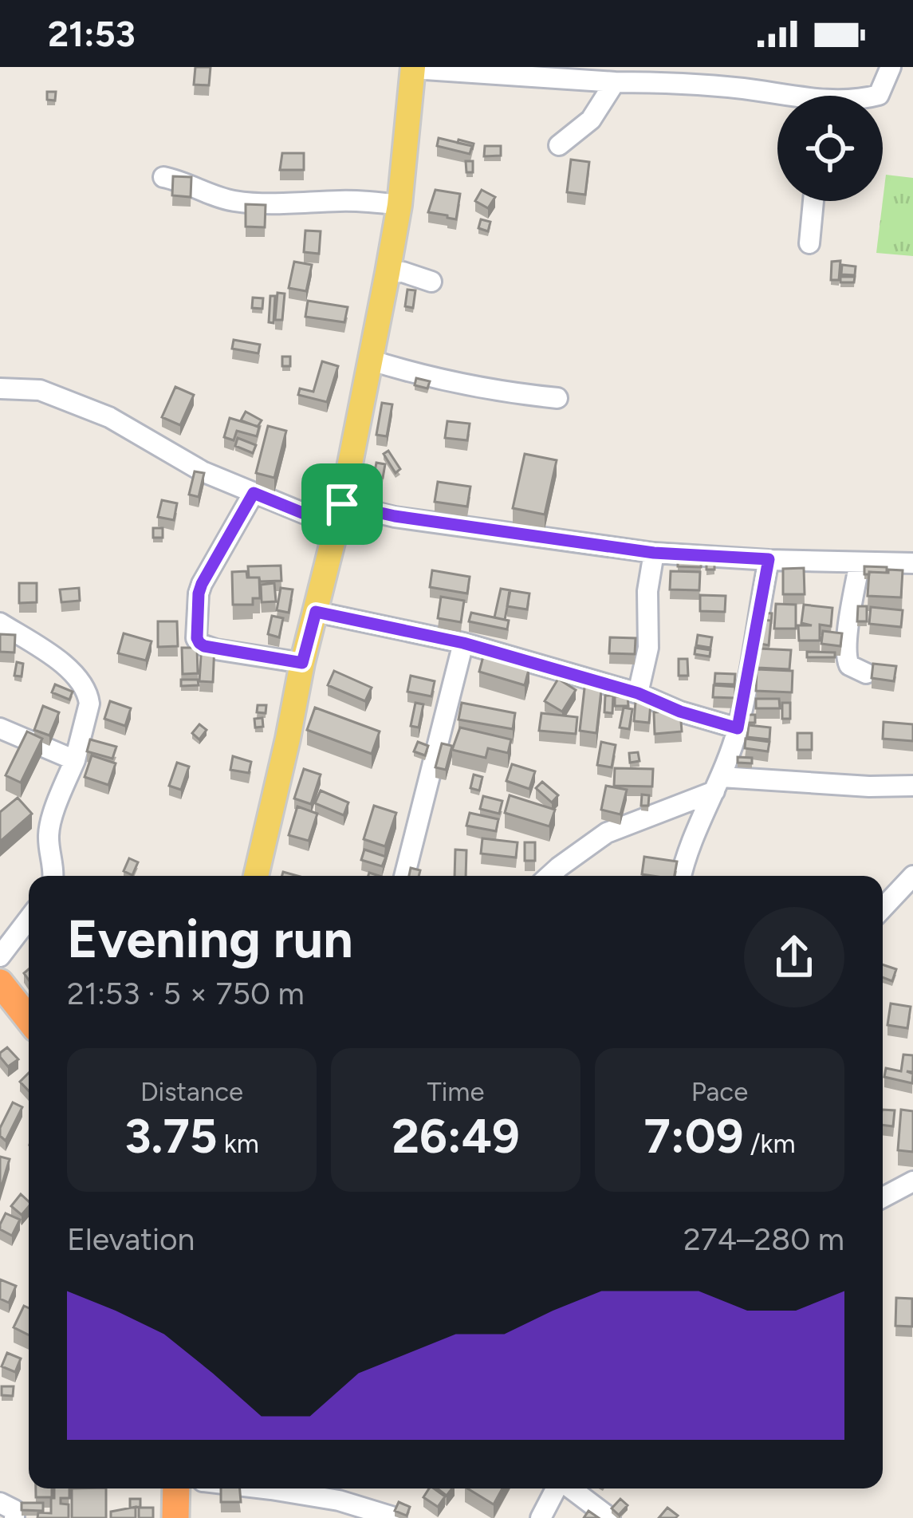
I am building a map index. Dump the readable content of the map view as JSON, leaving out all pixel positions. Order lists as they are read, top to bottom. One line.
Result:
{"page":{"status":"21:53","heading":["Evening run","21:53 · 5 × 750 m"],"stats":[["Distance","3.75 km"],["Time","26:49"],["Pace","7:09 /km"]],"chart":["Elevation","274–280 m"]}}
